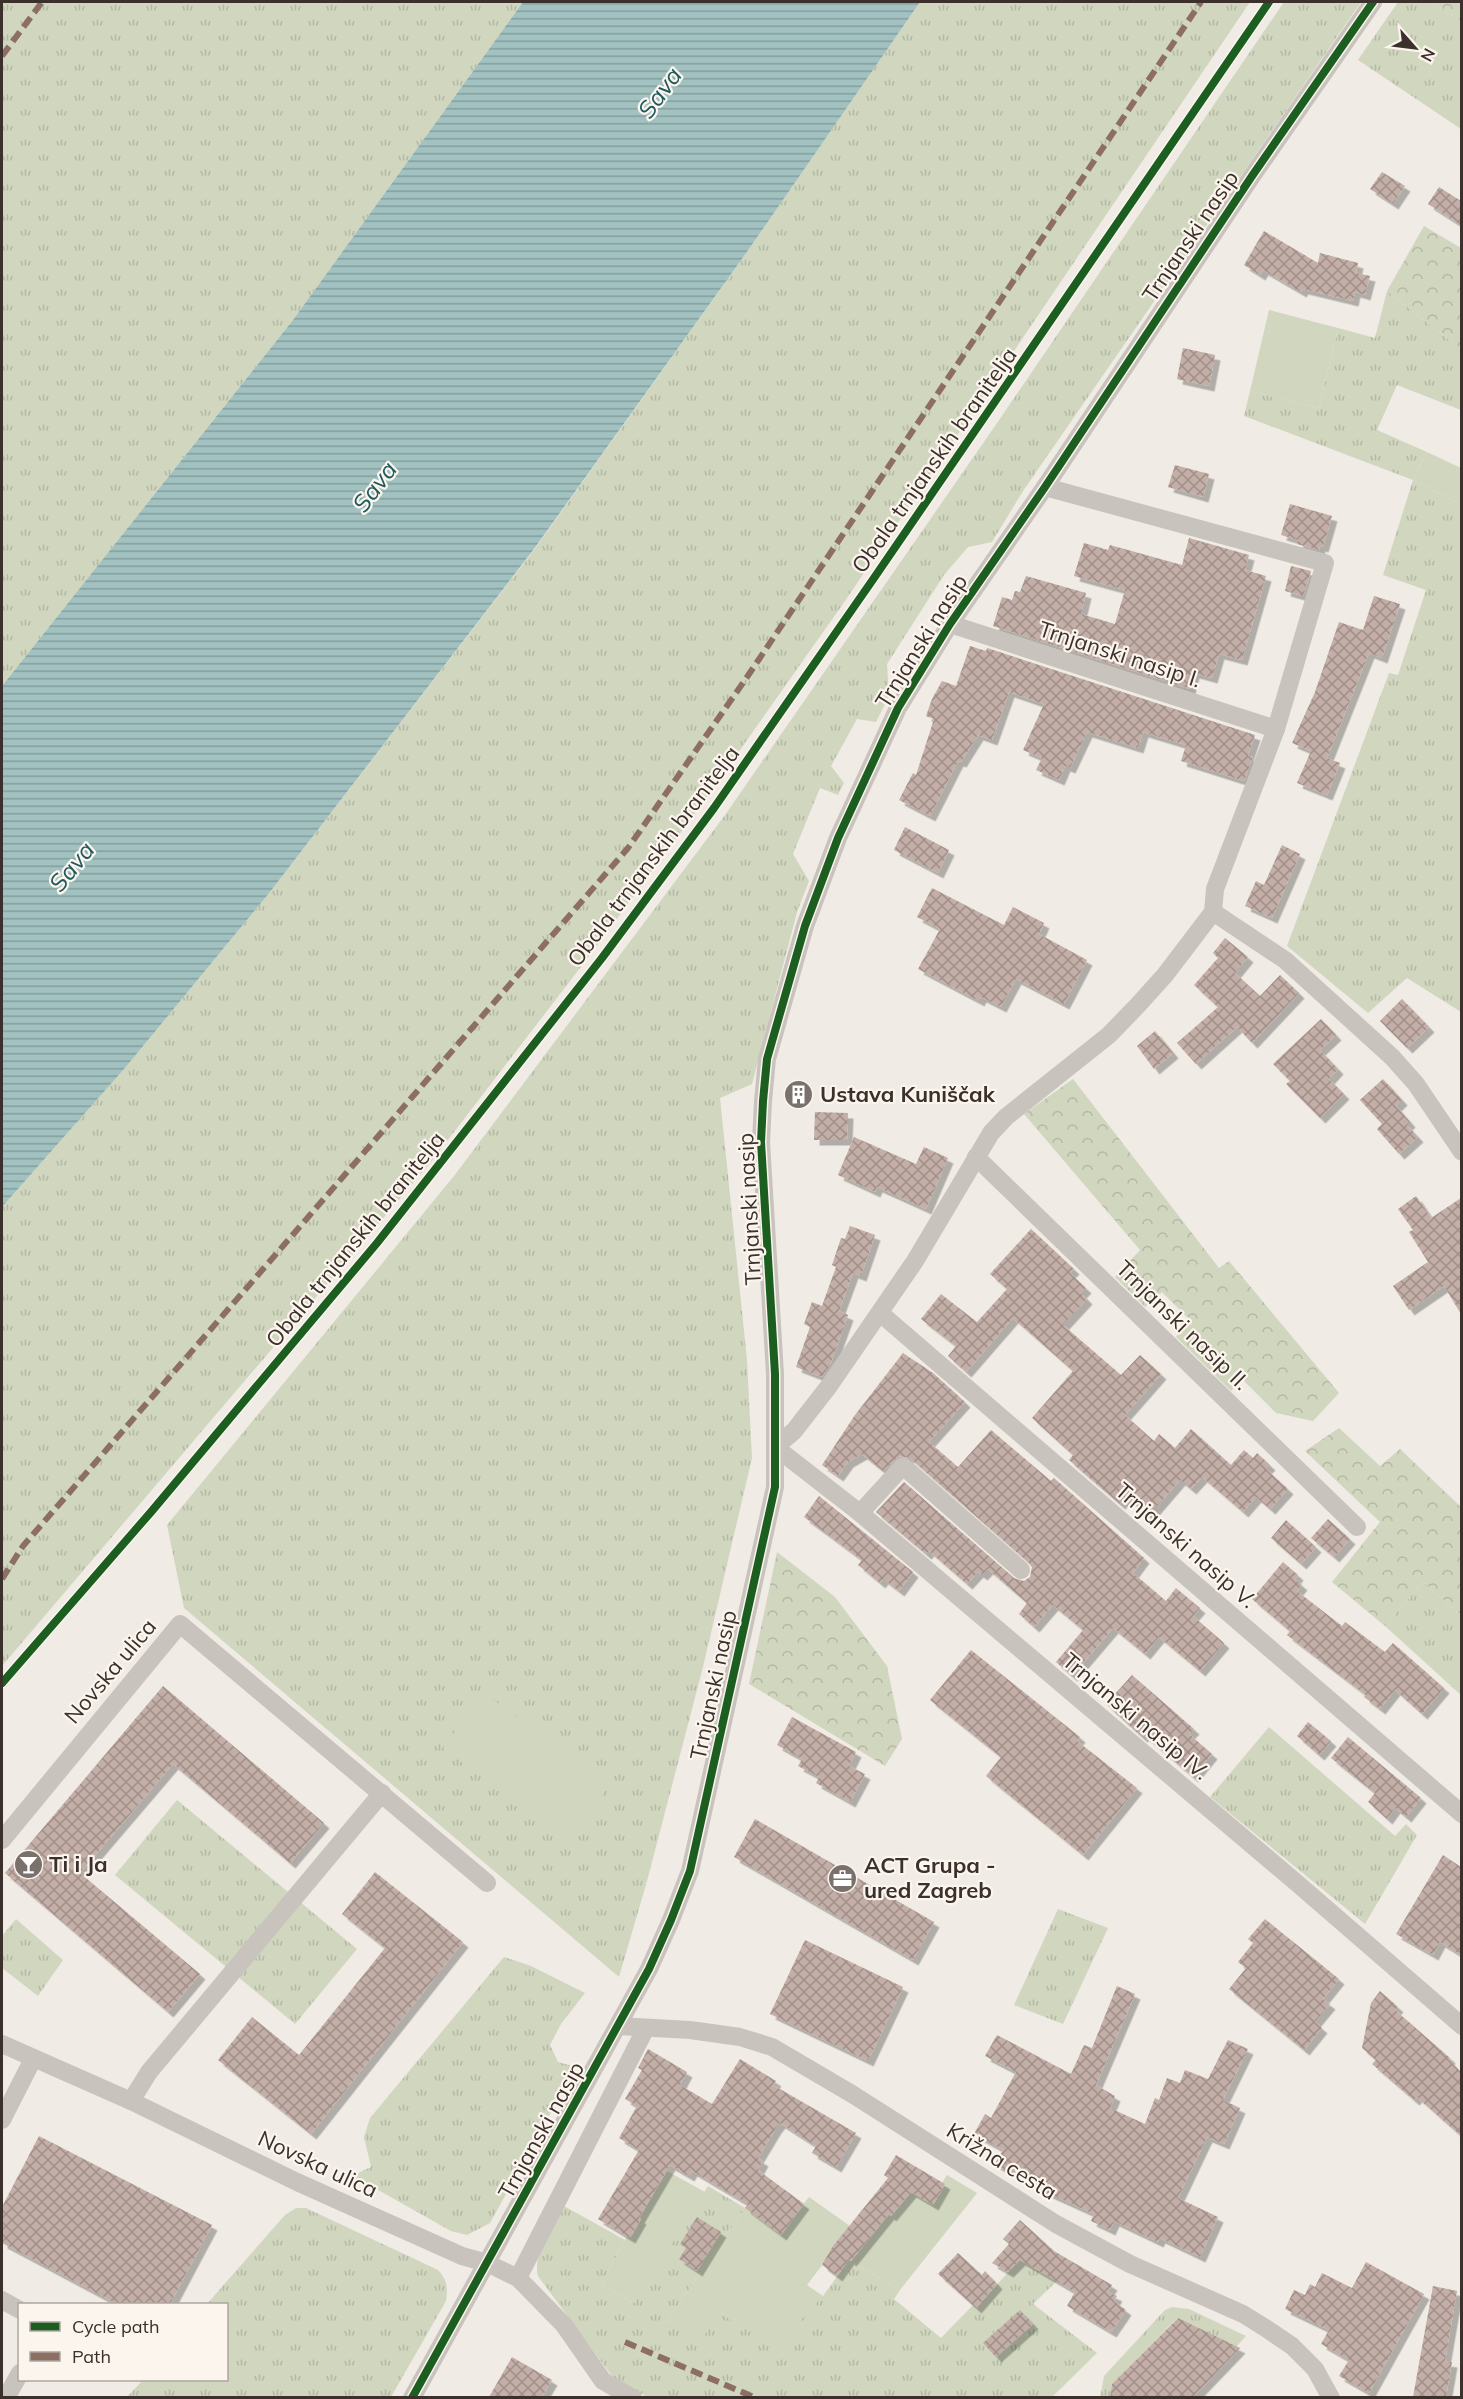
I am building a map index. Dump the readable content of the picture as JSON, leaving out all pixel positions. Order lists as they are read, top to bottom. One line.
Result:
{"streets":{"street":["Trnjanski nasip","Trnjanski nasip I.","Trnjanski nasip II.","Trnjanski nasip V.","Novska ulica","Trnjanski nasip IV.","Križna cesta"],"cycle path":["Obala trnjanskih branitelja"]},"crossings":[["Trnjanski nasip","Trnjanski nasip I."],["Trnjanski nasip","Novska ulica"],["Trnjanski nasip","Trnjanski nasip IV."],["Trnjanski nasip","Križna cesta"]],"water":["Sava"],"places":{"building":["Ustava Kuniščak"],"bar":["Ti i Ja"],"office":["ACT Grupa - ured Zagreb"]},"legend":["Cycle path","Path"],"north":"bottom right"}
